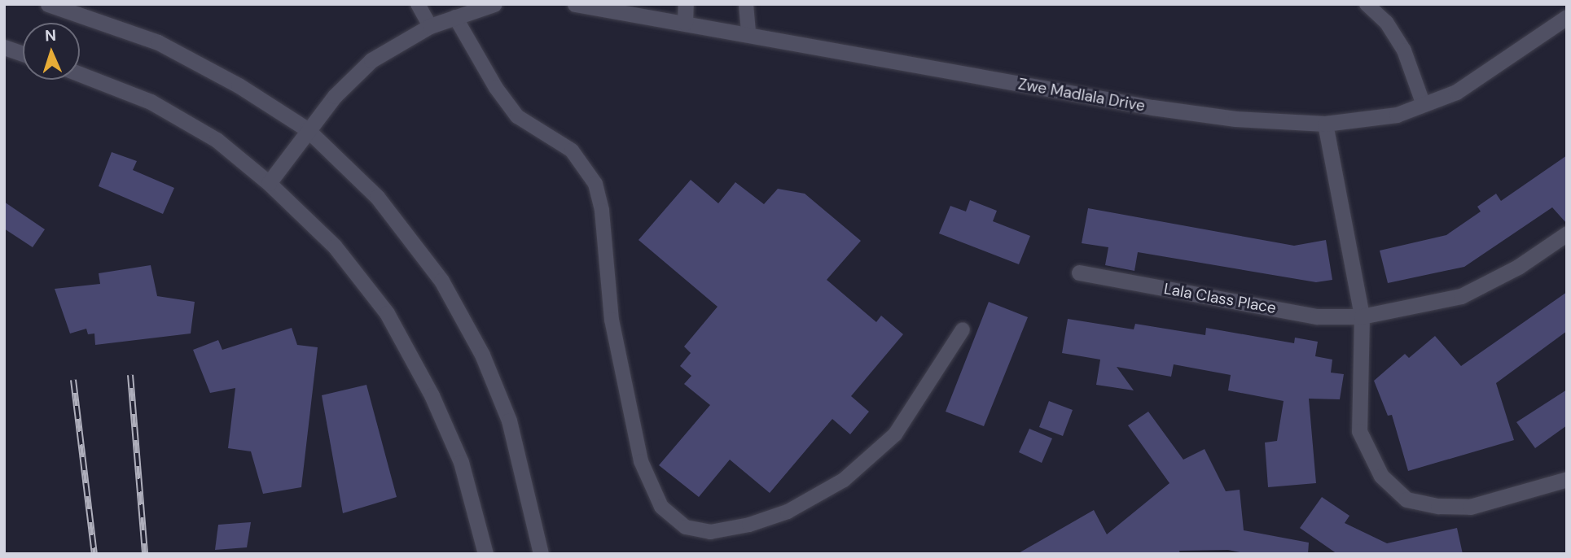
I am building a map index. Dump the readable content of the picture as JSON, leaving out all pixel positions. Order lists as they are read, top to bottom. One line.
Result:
{"streets":{"street":["Zwe Madlala Drive","Lala Class Place"]},"north":"top"}
